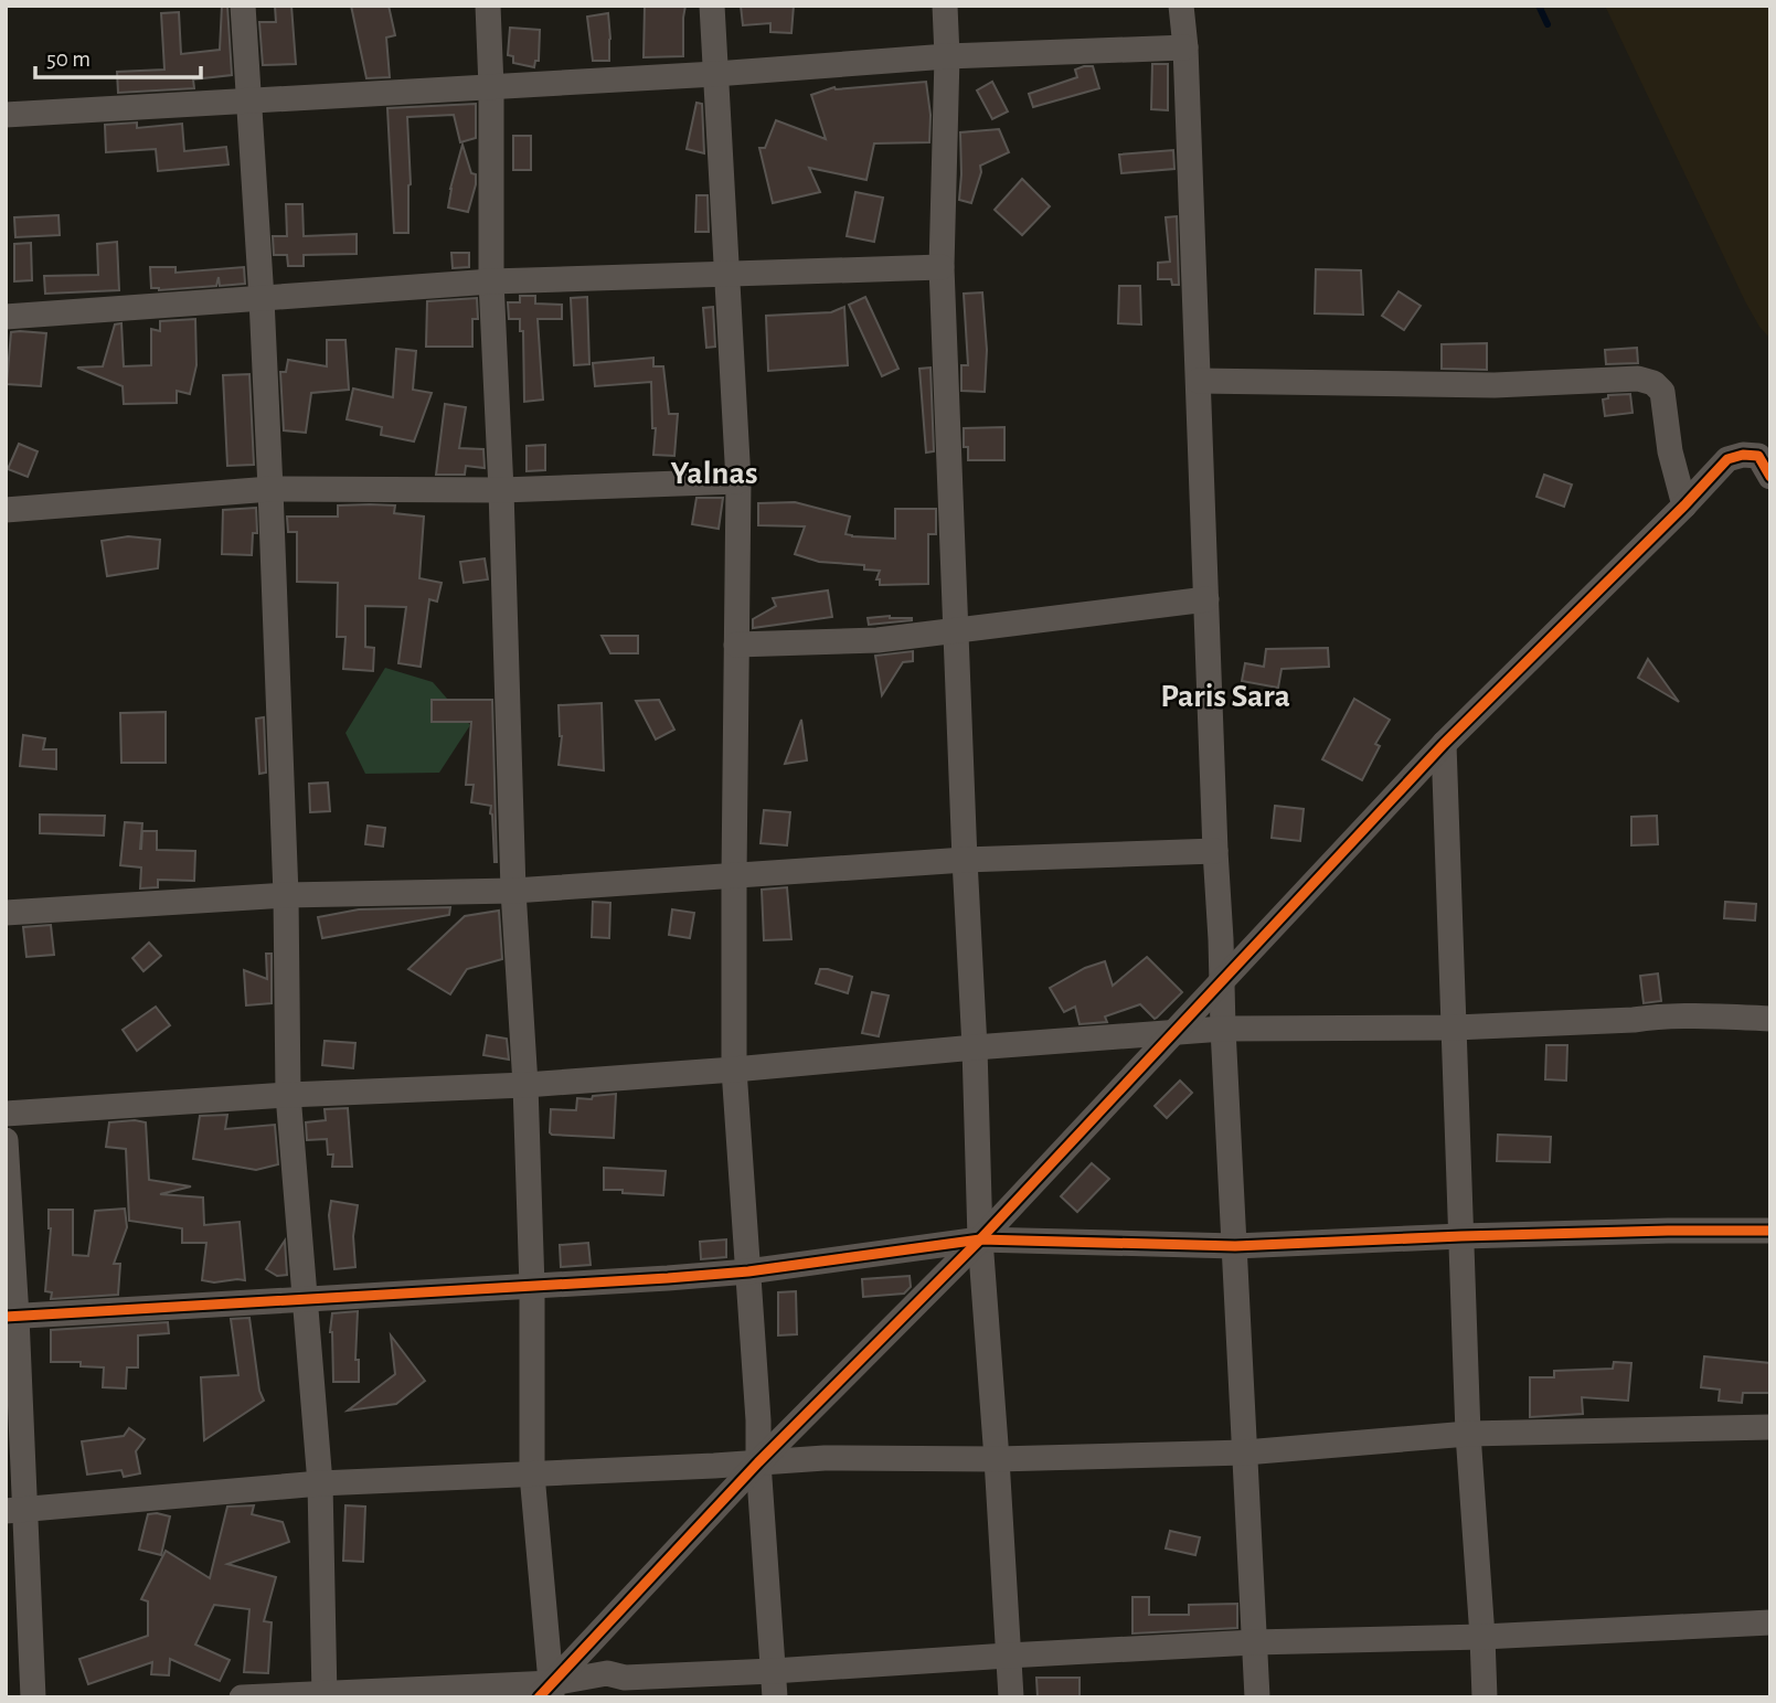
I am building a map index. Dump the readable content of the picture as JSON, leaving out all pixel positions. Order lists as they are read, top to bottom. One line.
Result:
{"districts":["Yalnas","Paris Sara"],"scale_bar":"50 m"}
